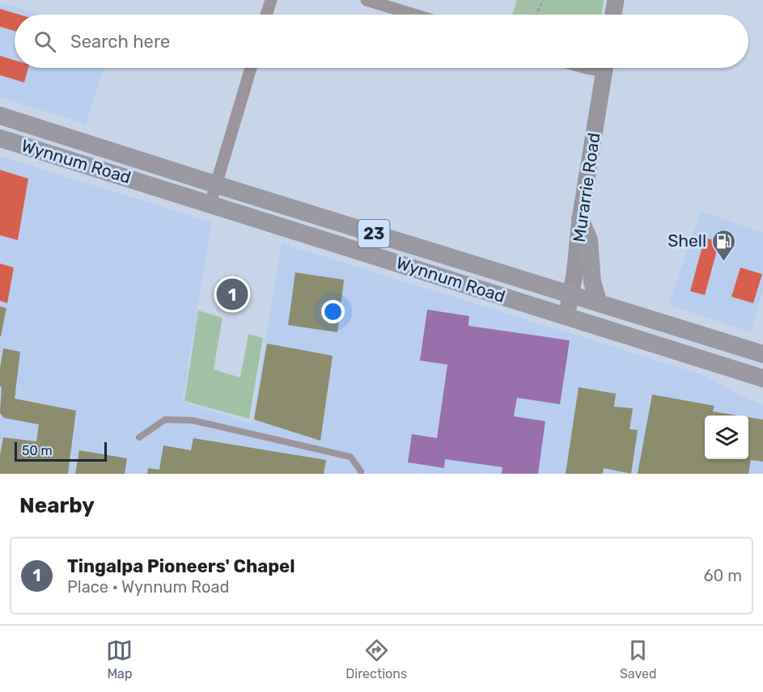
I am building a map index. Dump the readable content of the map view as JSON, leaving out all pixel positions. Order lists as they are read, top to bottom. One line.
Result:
{"streets":{"main road":["Wynnum Road","23"],"street":["Murarrie Road"]},"crossings":[["Wynnum Road","Murarrie Road"]],"places":{"fuel station":["Shell"]},"scale_bar":"50 m","page":{"search":"Search here","pins":"1","scale":"50 m","heading":"Nearby","list":[{"mark":"1","name":"Tingalpa Pioneers' Chapel","note":"Place · Wynnum Road","value":"60 m"}],"nav":["Map","Directions","Saved"]}}
